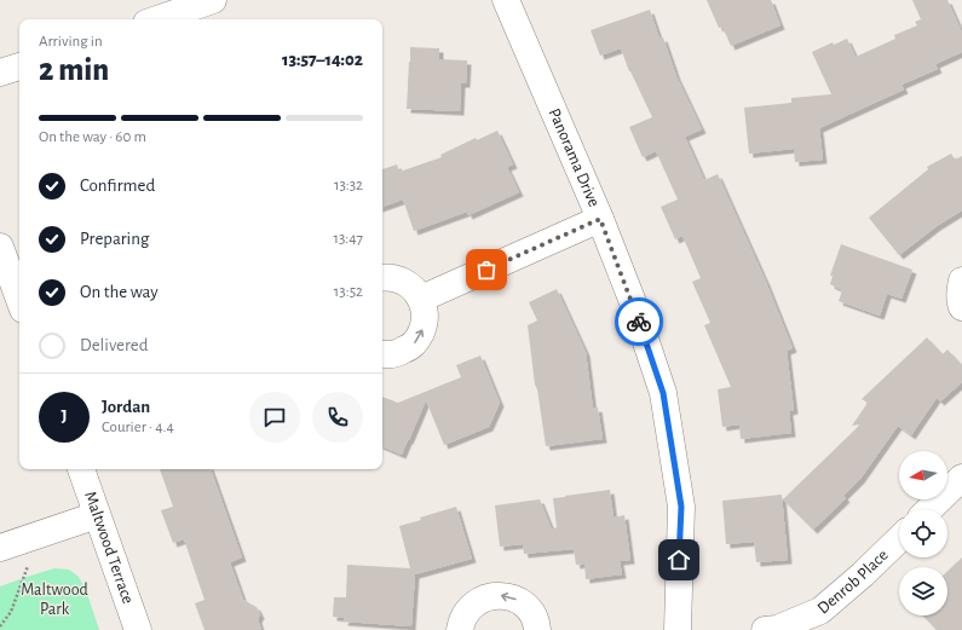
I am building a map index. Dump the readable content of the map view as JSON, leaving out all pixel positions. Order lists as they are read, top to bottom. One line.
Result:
{"streets":{"street":["Panorama Drive","Maltwood Terrace","Denrob Place"]},"parks":["Maltwood Park"],"north":"left","page":{"heading":["2 min","Arriving in","13:57–14:02"],"panel":["Jordan","Courier · 4.4"],"bar":"On the way · 60 m","list":[["Confirmed","13:32"],["Preparing","13:47"],["On the way","13:52"],"Delivered"],"round":"J"}}
